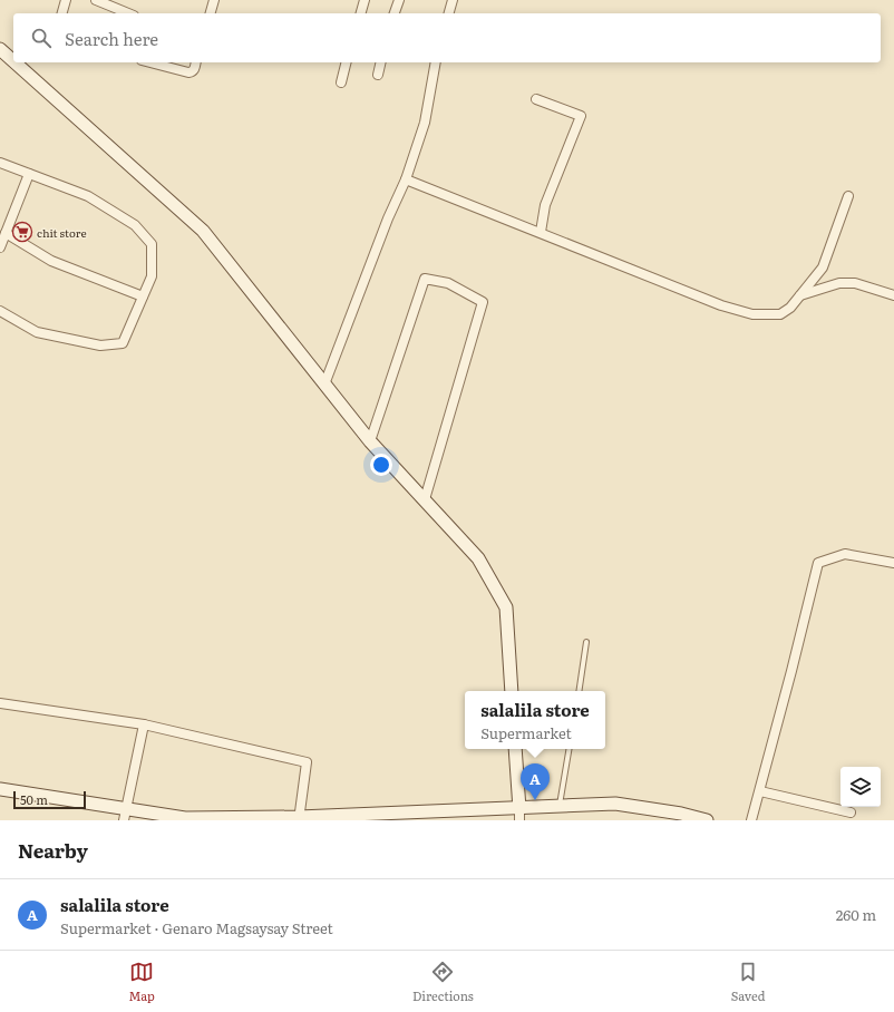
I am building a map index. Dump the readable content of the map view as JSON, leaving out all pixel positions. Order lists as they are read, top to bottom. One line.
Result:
{"places":{"supermarket":["chit store"]},"scale_bar":"50 m","page":{"search":"Search here","popup":["salalila store","Supermarket"],"pins":"A","scale":"50 m","heading":"Nearby","list":[{"mark":"A","name":"salalila store","note":"Supermarket · Genaro Magsaysay Street","value":"260 m"}],"nav":["Map","Directions","Saved"]}}
